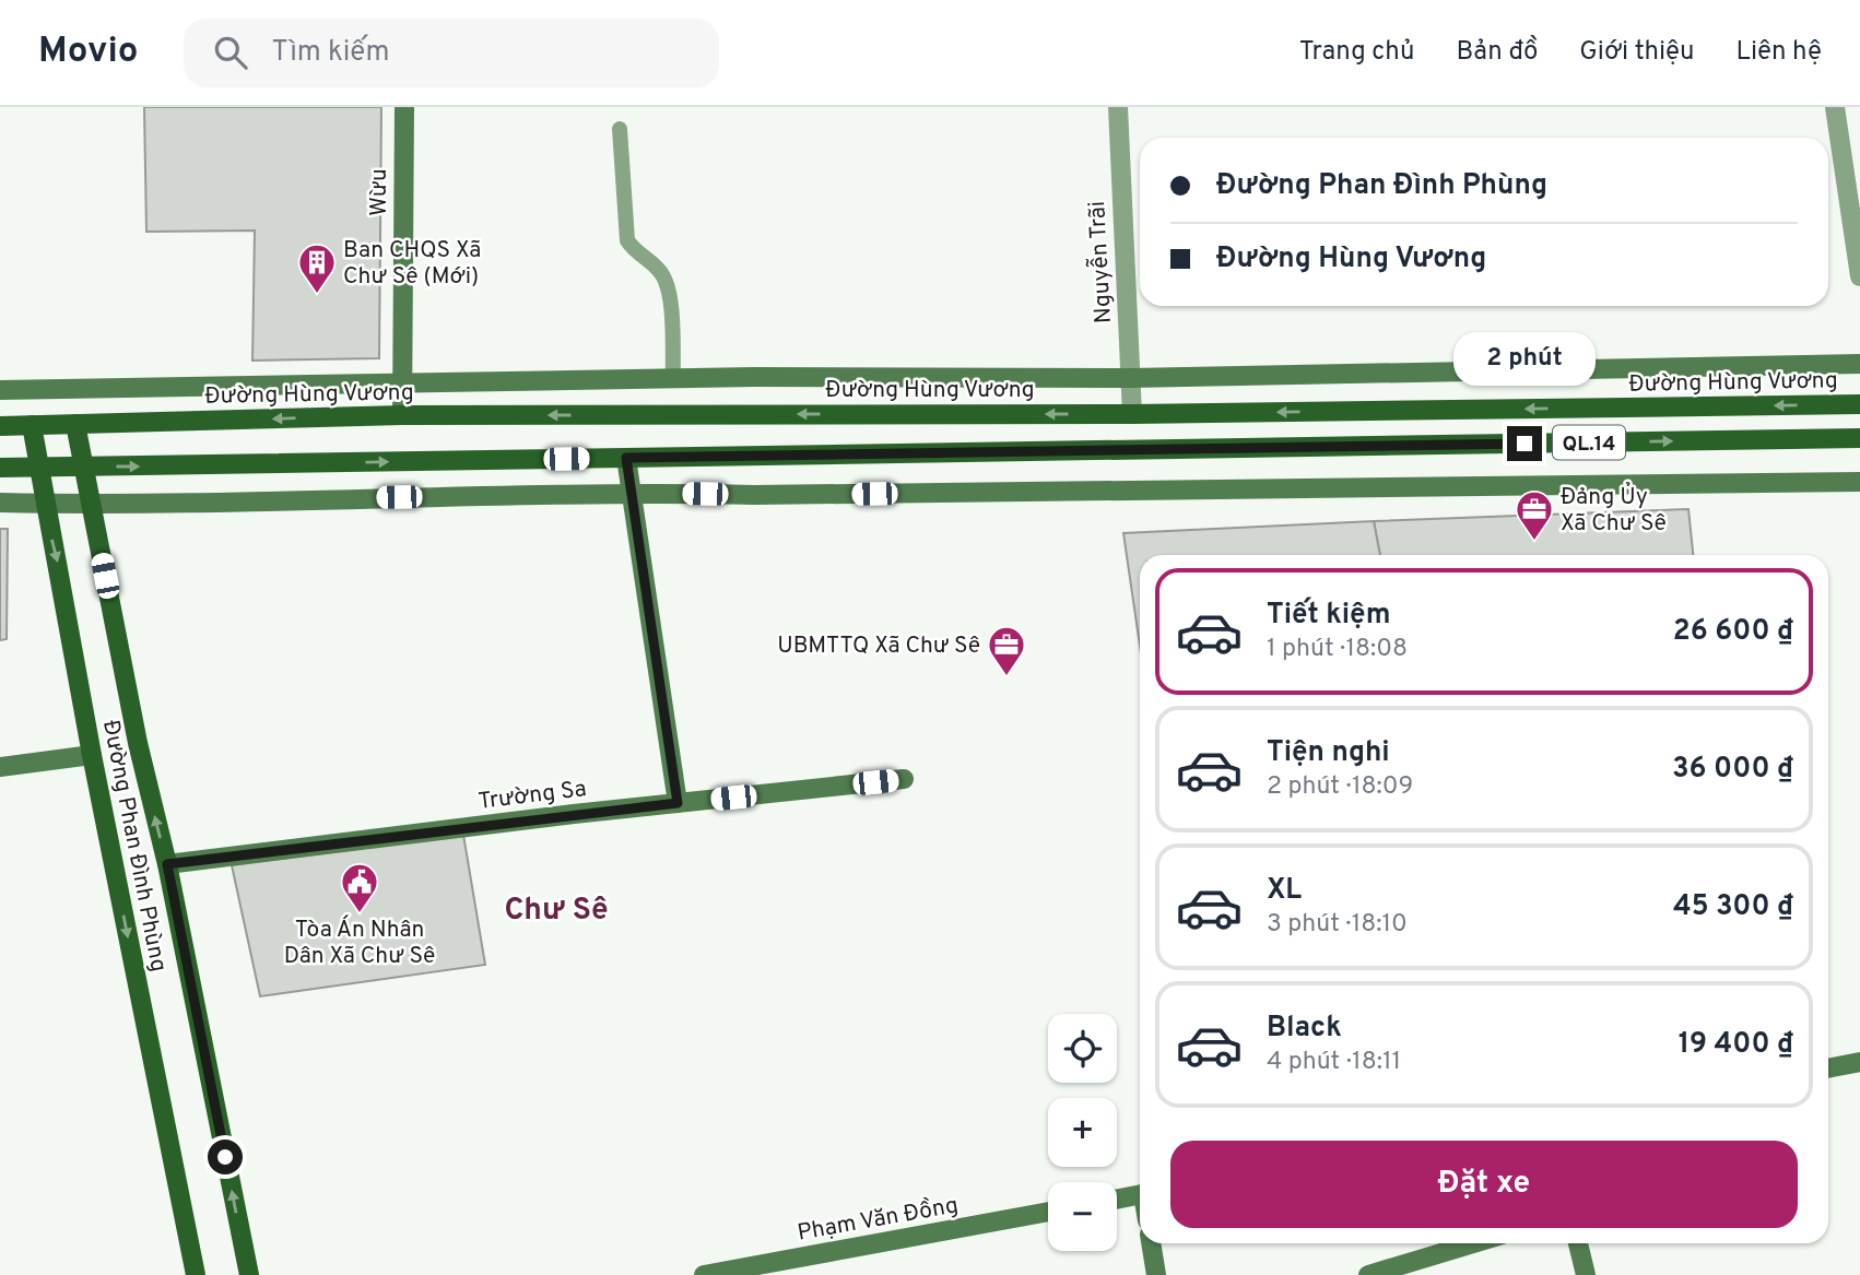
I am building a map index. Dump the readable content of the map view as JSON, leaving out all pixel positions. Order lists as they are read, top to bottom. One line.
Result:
{"streets":{"main road":["Đường Hùng Vương","QL.14","Đường Phan Đình Phùng"],"street":["Wừu","Nguyễn Trãi","Trường Sa","Phạm Văn Đồng"]},"crossings":[["Wừu","Đường Hùng Vương"],["Nguyễn Trãi","Đường Hùng Vương"],["Đường Hùng Vương","Đường Phan Đình Phùng"],["QL.14","Đường Phan Đình Phùng"],["Trường Sa","Đường Phan Đình Phùng"]],"districts":["Chư Sê"],"places":{"building":["Ban CHQS Xã Chư Sê (Mới)"],"office":["Đảng Ủy Xã Chư Sê","UBMTTQ Xã Chư Sê"],"public building":["Tòa Án Nhân Dân Xã Chư Sê"]},"page":{"header":"Movio","search":"Tìm kiếm","nav":["Trang chủ","Bản đồ","Giới thiệu","Liên hệ"],"banner":["Đường Phan Đình Phùng","Đường Hùng Vương"],"bubble":"2 phút","list":[{"name":"Tiết kiệm","note":"1 phút · 18:08","value":"26 600 ₫"},{"name":"Tiện nghi","note":"2 phút · 18:09","value":"36 000 ₫"},{"name":"XL","note":"3 phút · 18:10","value":"45 300 ₫"},{"name":"Black","note":"4 phút · 18:11","value":"19 400 ₫"}],"map_buttons":["+","−"],"buttons":"Đặt xe"}}
